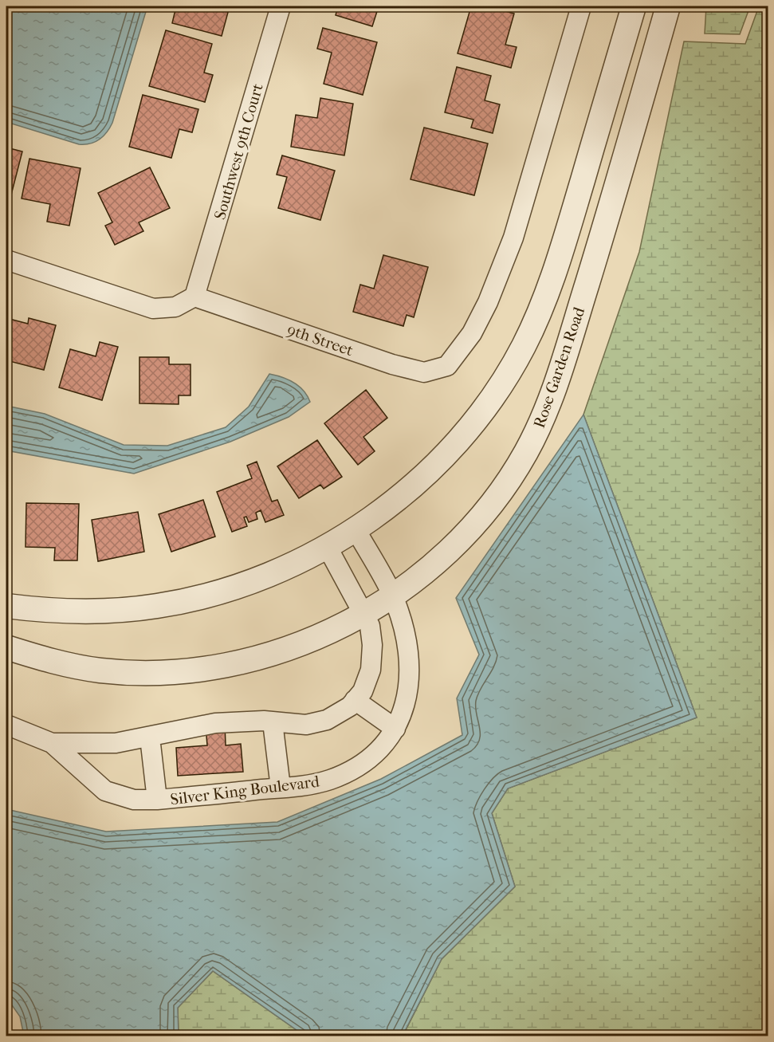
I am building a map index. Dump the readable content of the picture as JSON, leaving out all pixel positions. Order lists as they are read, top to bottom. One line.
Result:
{"streets":{"street":["Southwest 9th Court","9th Street","Rose Garden Road","Silver King Boulevard"]},"crossings":[["Southwest 9th Court","9th Street"],["Rose Garden Road","Silver King Boulevard"]]}
